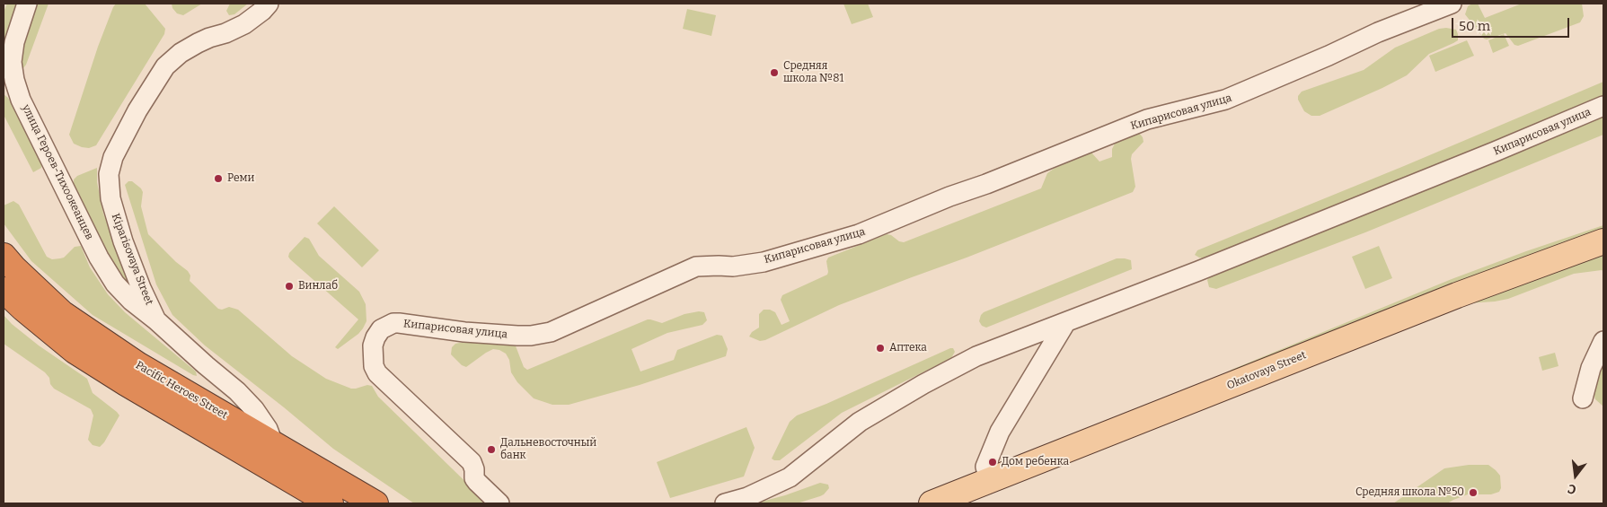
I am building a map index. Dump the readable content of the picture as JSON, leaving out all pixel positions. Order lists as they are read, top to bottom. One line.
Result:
{"streets":{"highway":["Pacific Heroes Street"],"main road":["Okatovaya Street"],"street":["Кипарисовая улица","улица Героев-Тихоокеанцев","Kiparisovaya Street"]},"crossings":[["улица Героев-Тихоокеанцев","Kiparisovaya Street"],["улица Героев-Тихоокеанцев","Pacific Heroes Street"]],"places":["Средняя школа №81","Реми","Винлаб","Аптека","Дальневосточный банк","Дом ребенка","Средняя школа №50"],"scale_bar":"50 m","north":"bottom"}
